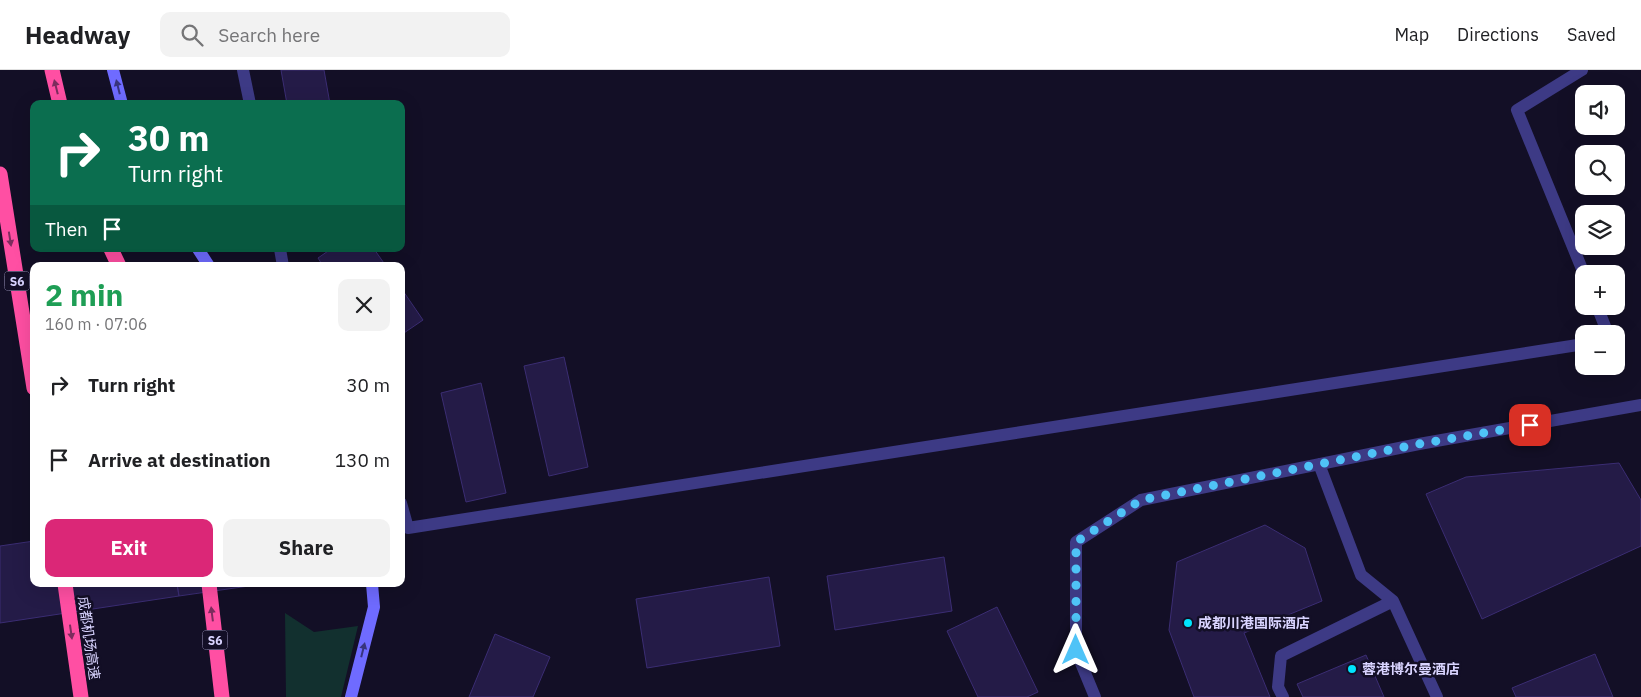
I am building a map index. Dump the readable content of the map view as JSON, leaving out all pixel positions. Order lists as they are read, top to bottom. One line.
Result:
{"streets":{"highway":["S6","成都机场高速"]},"one_way":["成都机场高速"],"places":["成都川港国际酒店","蓉港博尔曼酒店"],"page":{"header":"Headway","search":"Search here","nav":["Map","Directions","Saved"],"map_buttons":["+","−"],"turn":["30 m","Turn right"],"then":"Then","heading":["2 min","160 m · 07:06"],"list":[{"name":"Turn right","value":"30 m"},{"name":"Arrive at destination","value":"130 m"}],"buttons":["Exit","Share"]}}
